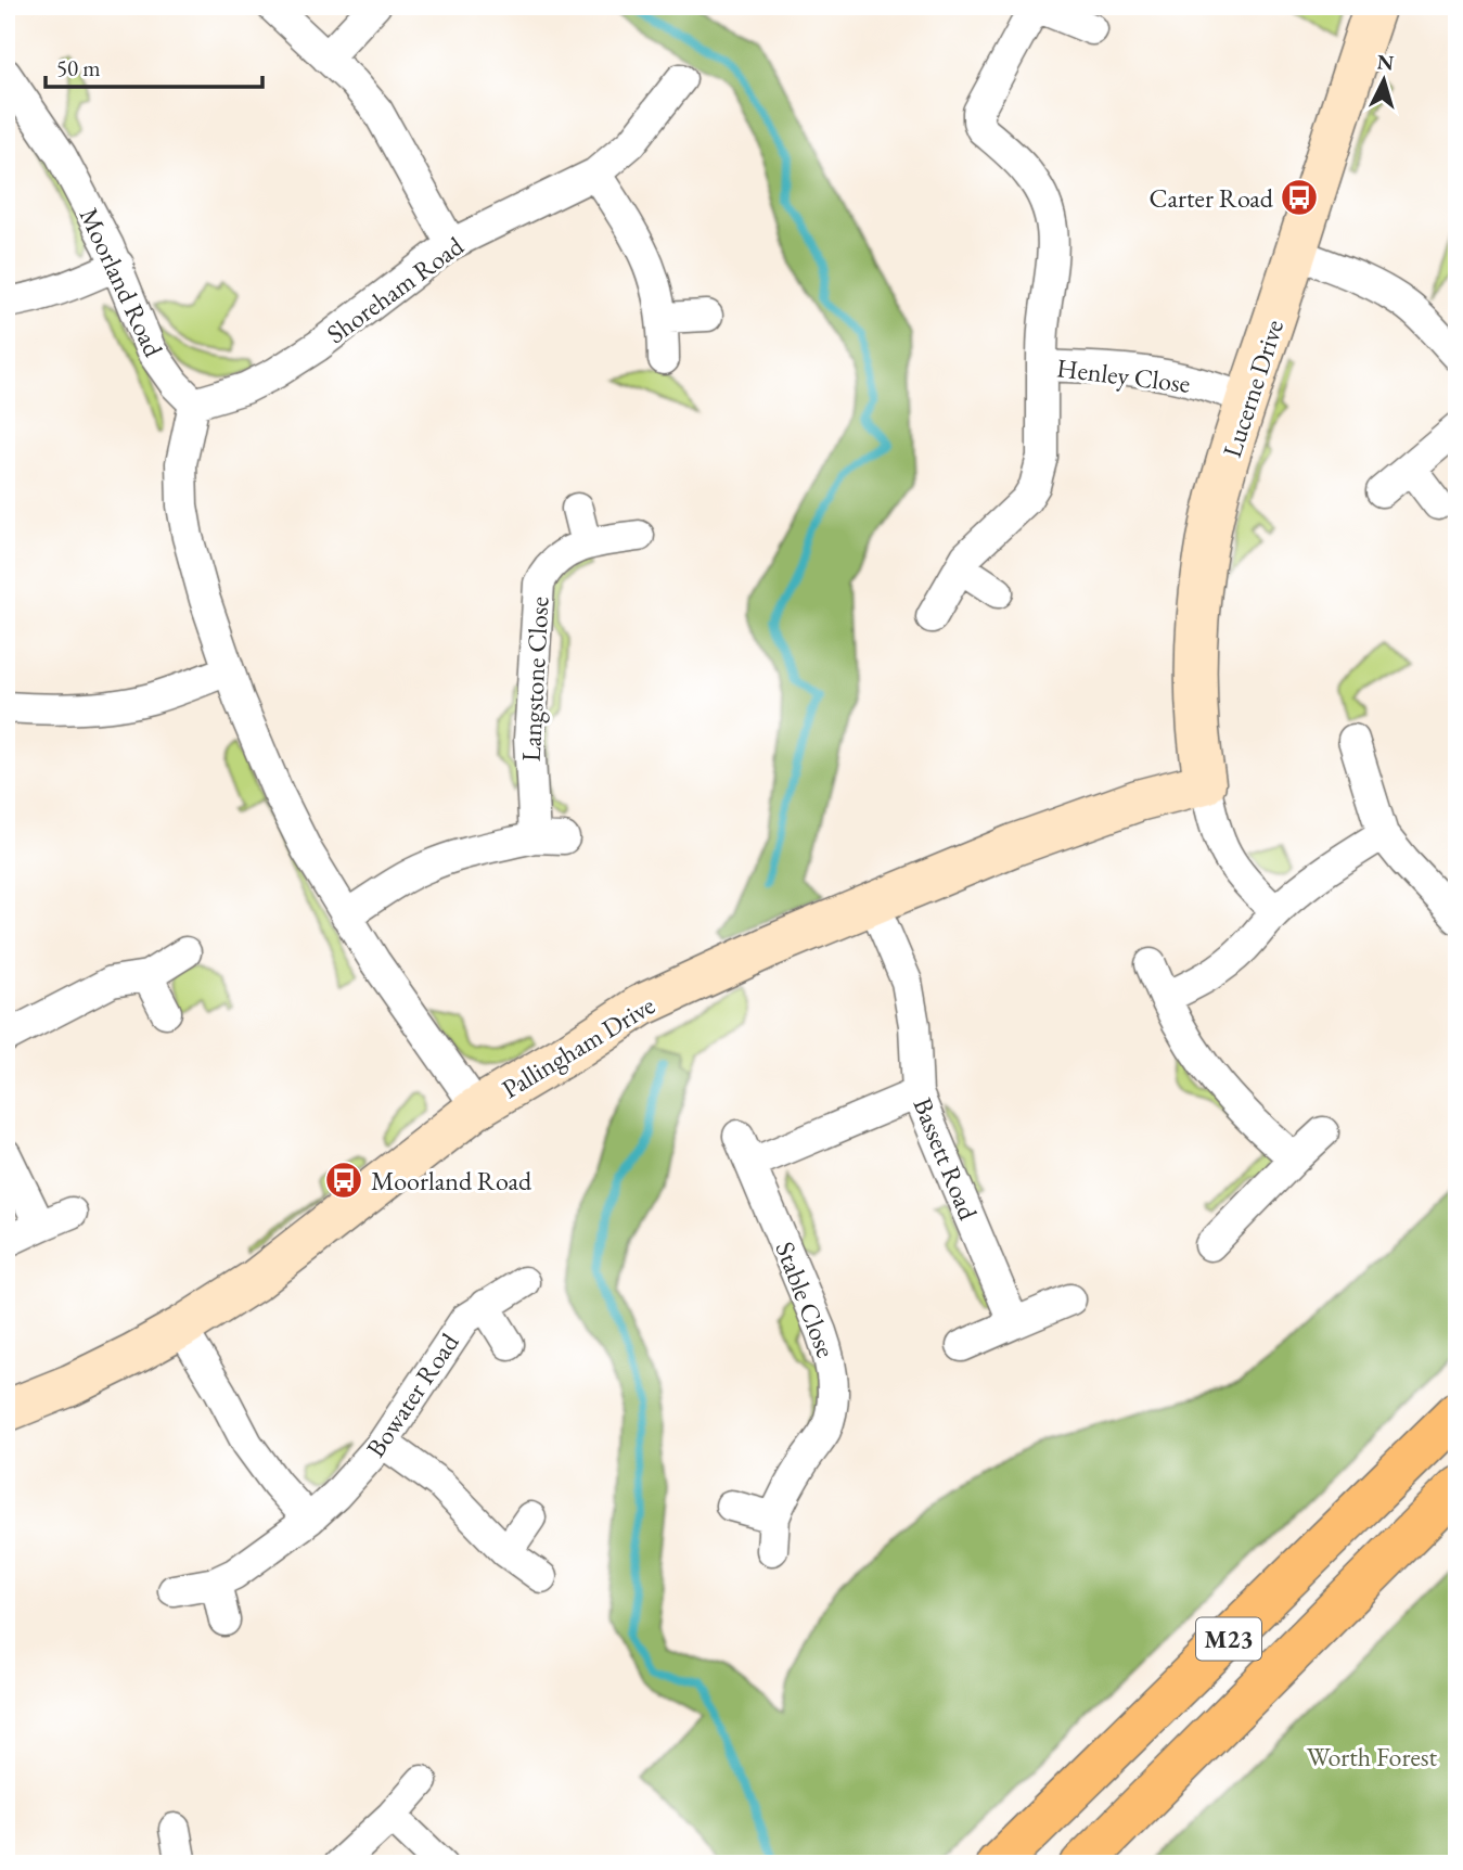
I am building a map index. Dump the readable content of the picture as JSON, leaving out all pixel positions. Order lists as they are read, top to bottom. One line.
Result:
{"streets":{"highway":["M23"],"street":["Moorland Road","Shoreham Road","Henley Close","Lucerne Drive","Langstone Close","Pallingham Drive","Bassett Road","Stable Close","Bowater Road"]},"crossings":[["Moorland Road","Shoreham Road"],["Henley Close","Lucerne Drive"],["Lucerne Drive","Pallingham Drive"],["Pallingham Drive","Bassett Road"]],"parks":["Worth Forest"],"places":{"bus stop":["Carter Road","Moorland Road"]},"scale_bar":"50 m","north":"top"}
